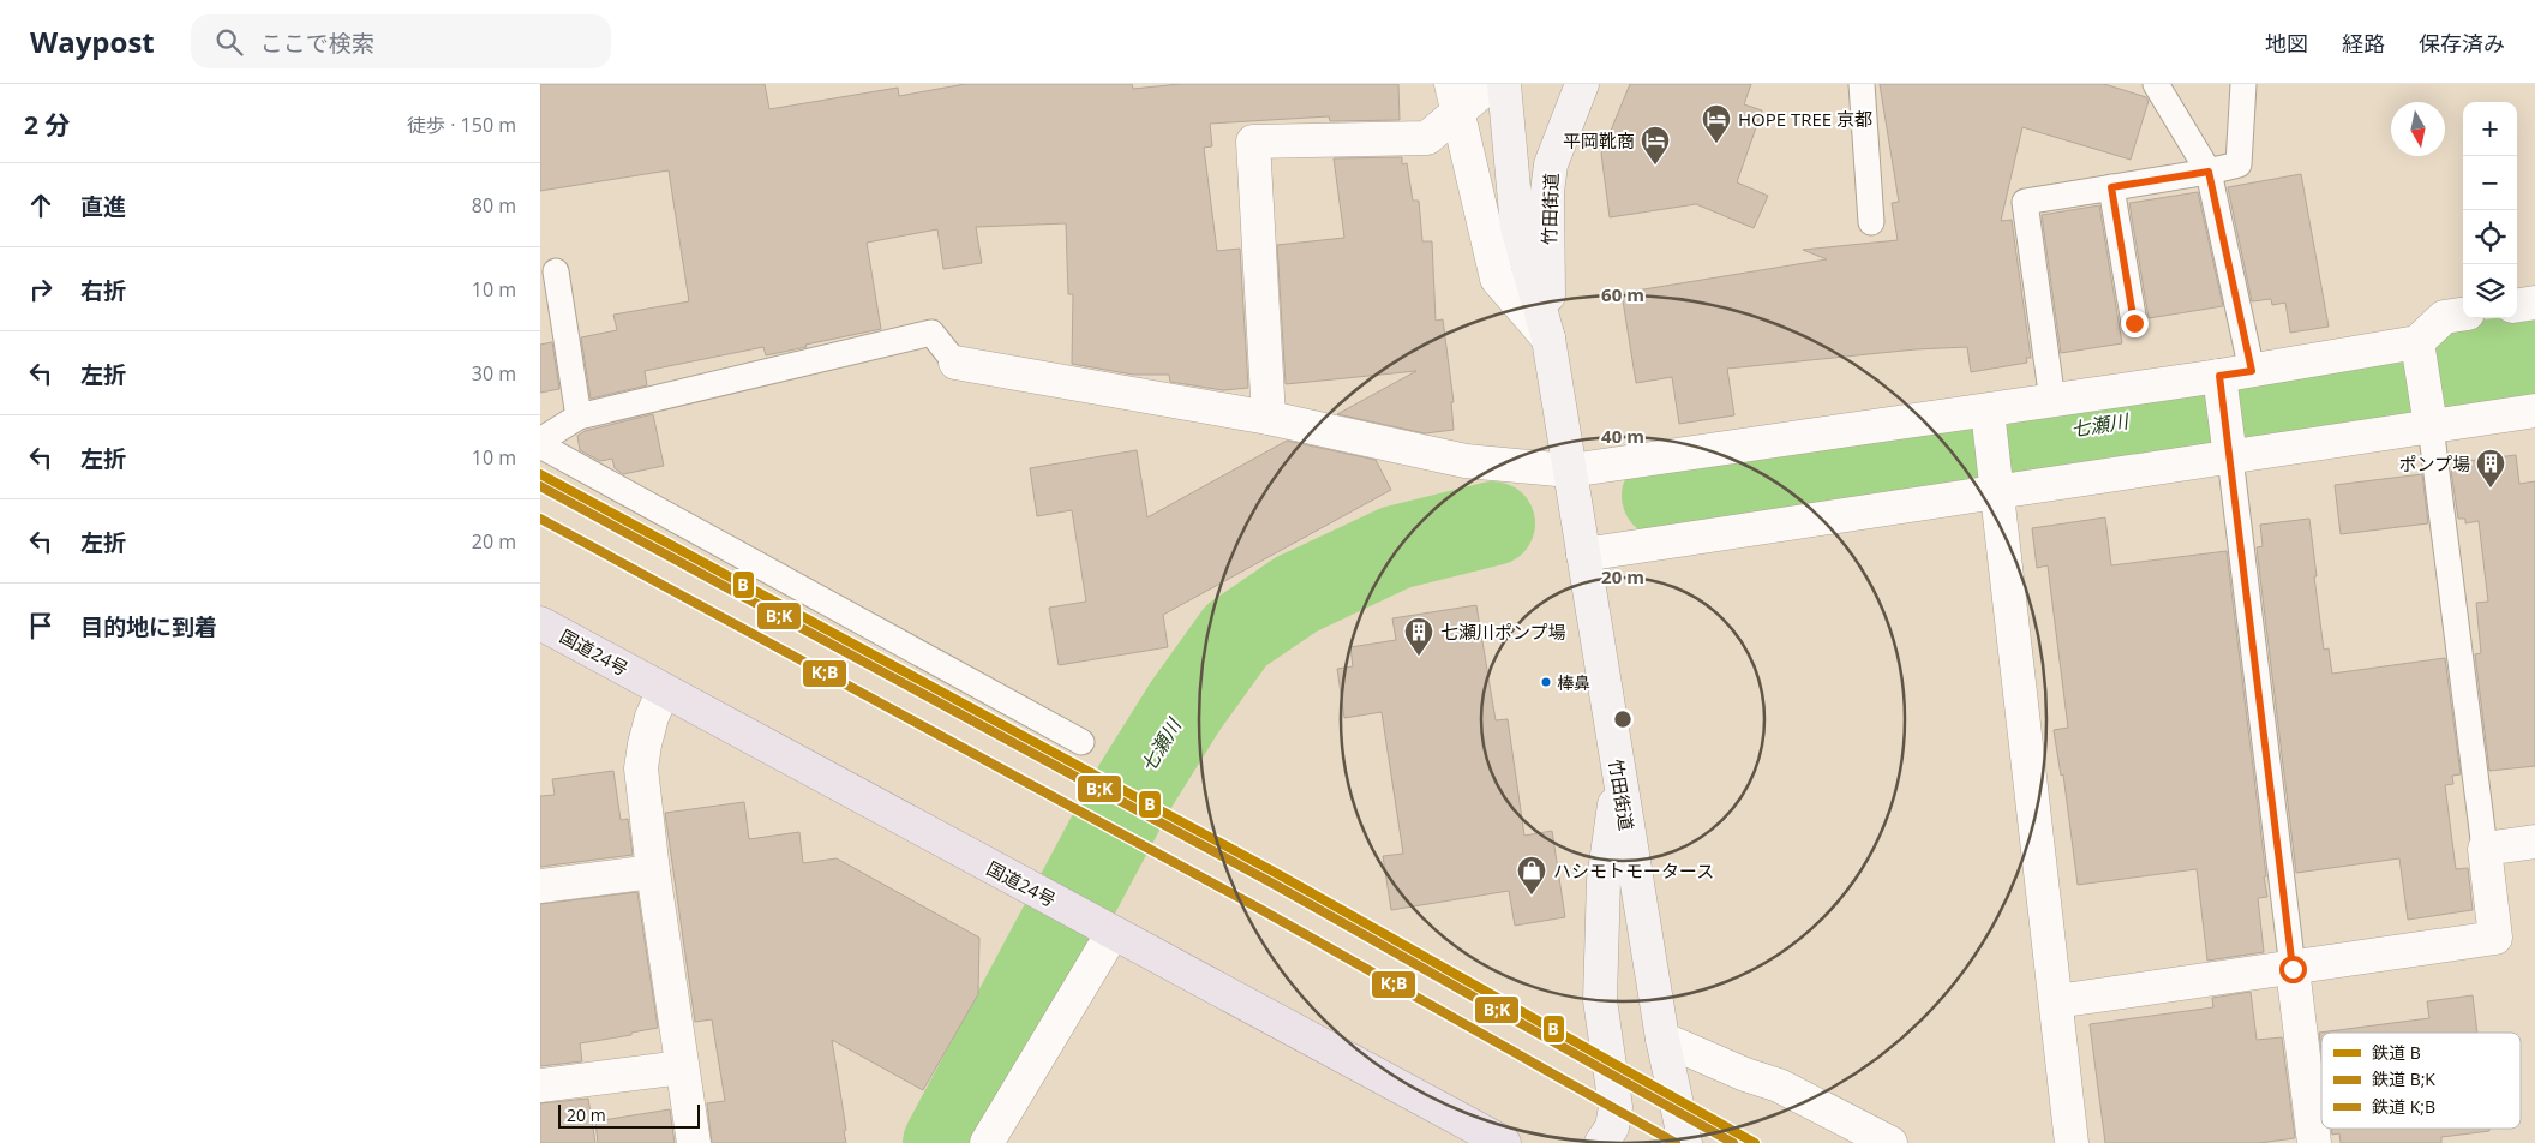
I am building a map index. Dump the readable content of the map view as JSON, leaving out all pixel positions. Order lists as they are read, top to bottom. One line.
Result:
{"streets":{"highway":["国道24号"],"main road":["竹田街道"]},"water":["七瀬川"],"places":{"hotel":["HOPE TREE 京都","平岡靴商"],"building":["ポンプ場","七瀬川ポンプ場"],"other":["棒鼻"],"shop":["ハシモトモータース"]},"lines":["rail line B","rail line B;K","rail line K;B"],"legend":["鉄道 B","鉄道 B;K","鉄道 K;B"],"scale_bar":"20 m","north":"bottom","page":{"header":"Waypost","search":"ここで検索","nav":["地図","経路","保存済み"],"heading":["2 分","徒歩 · 150 m"],"map_buttons":["+","−"],"list":[["直進","80 m"],["右折","10 m"],["左折","30 m"],["左折","10 m"],["左折","20 m"],"目的地に到着"],"scale":"20 m"},"rings":["60 m","40 m","20 m"]}
